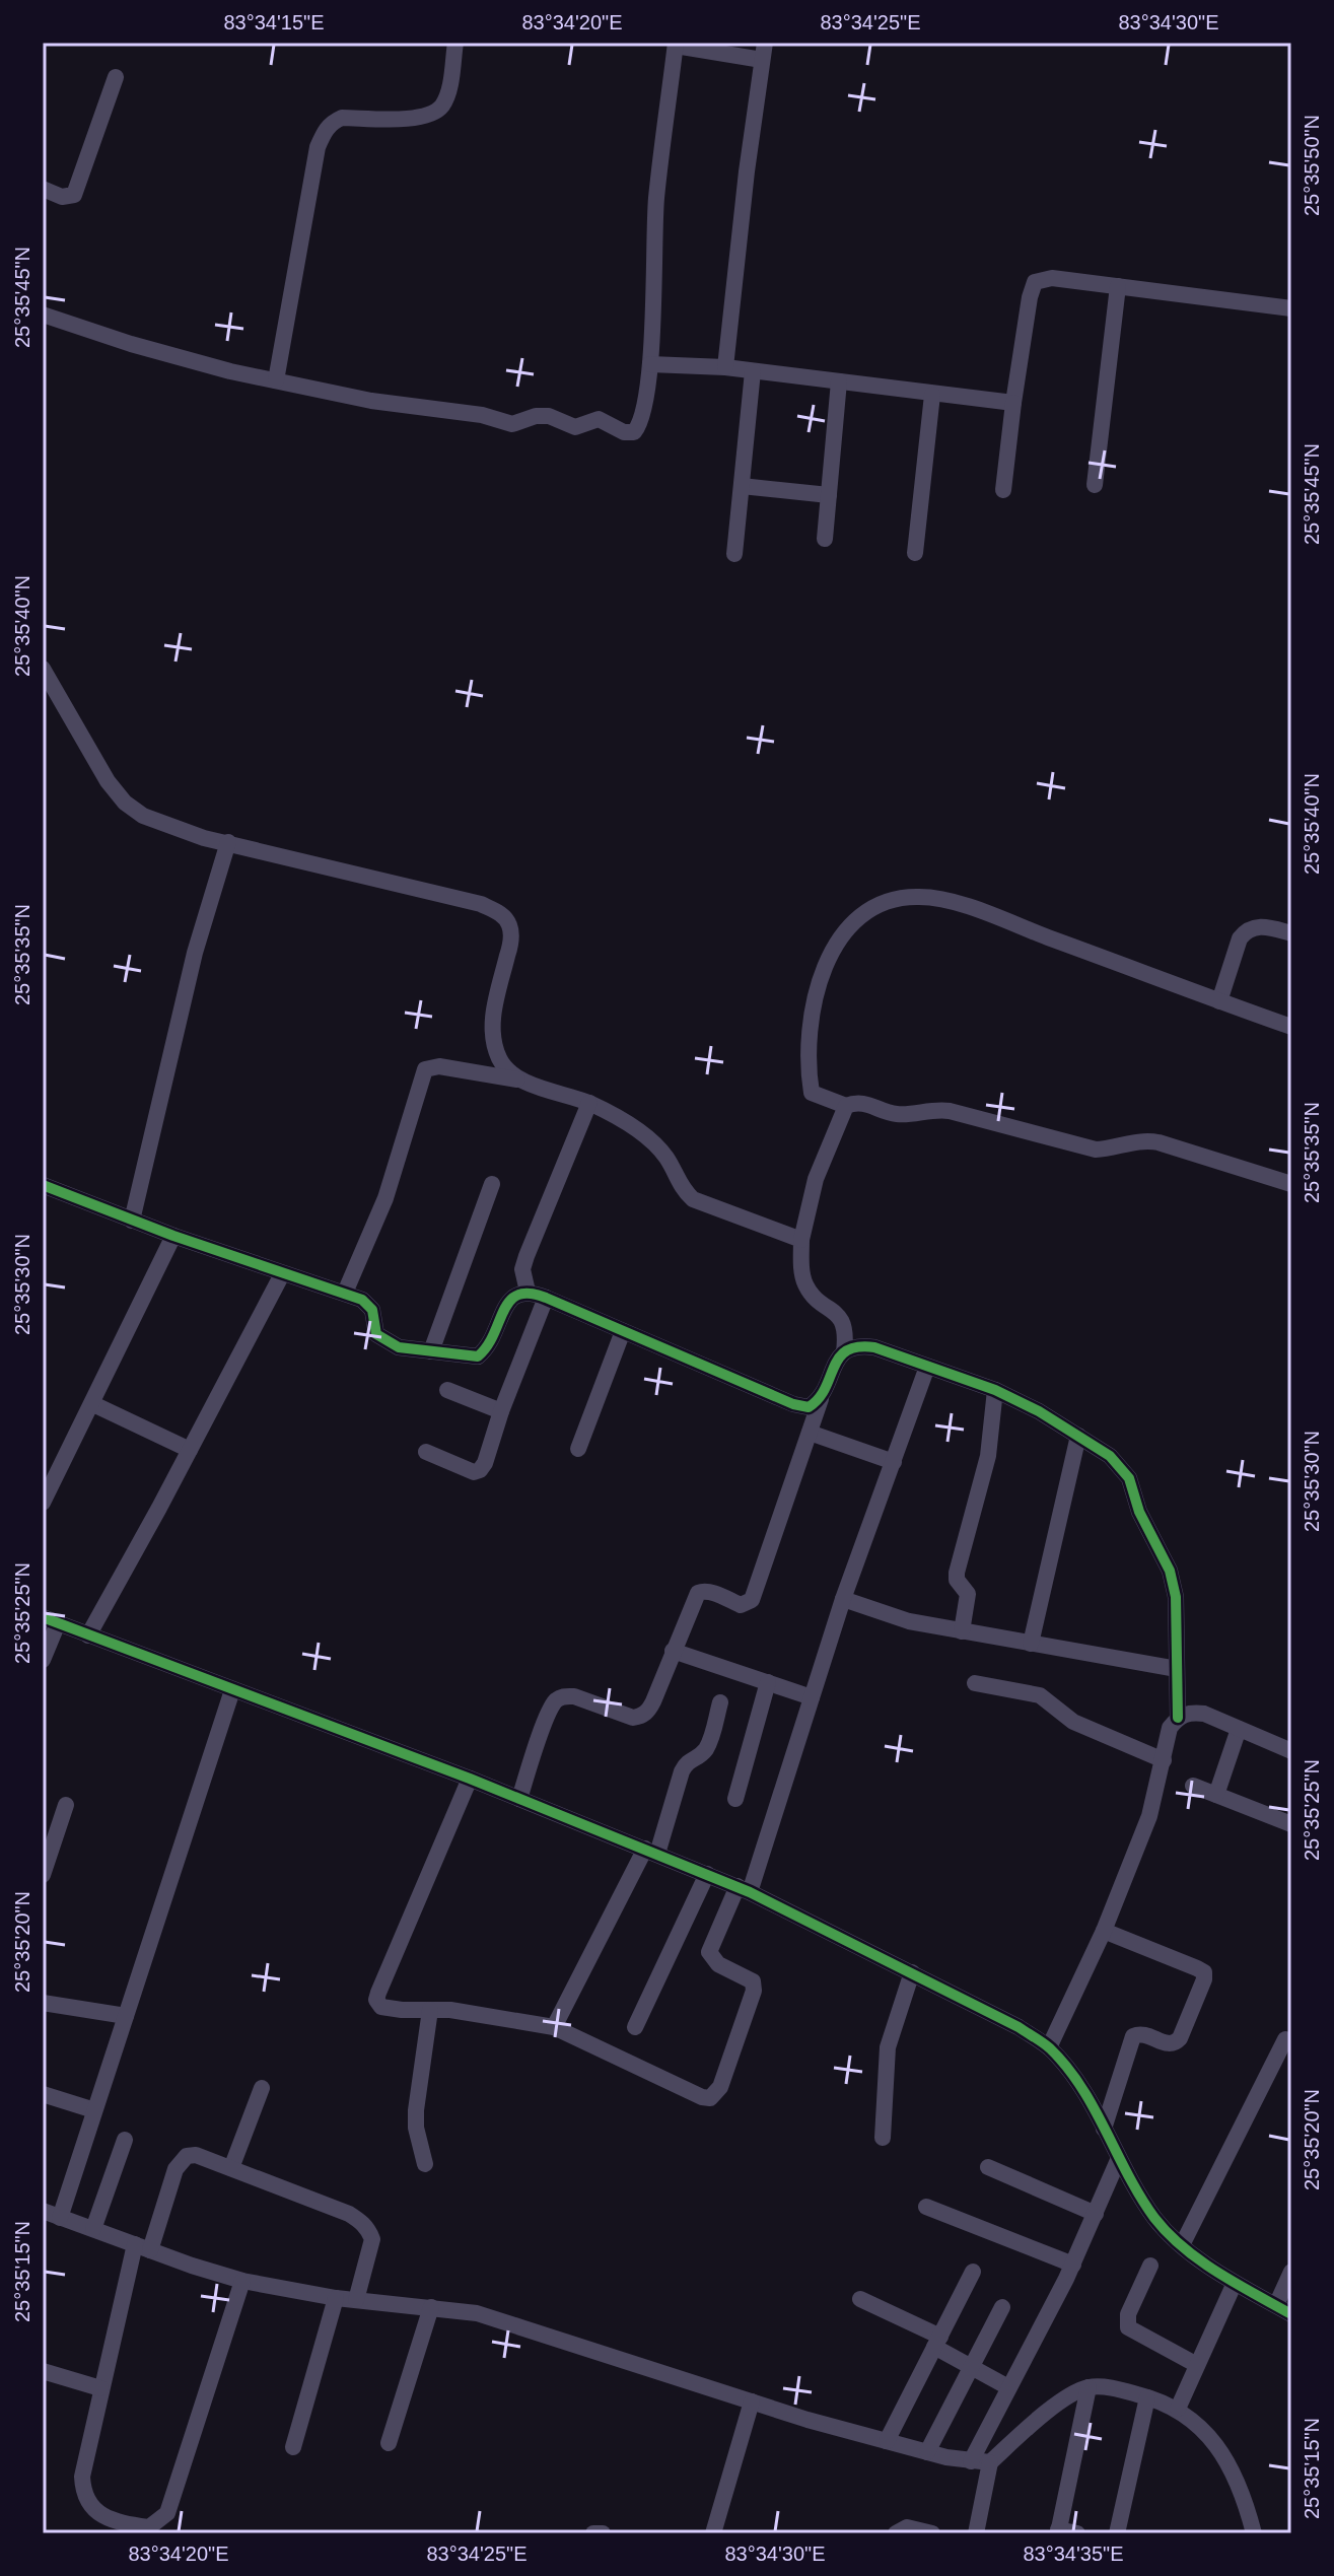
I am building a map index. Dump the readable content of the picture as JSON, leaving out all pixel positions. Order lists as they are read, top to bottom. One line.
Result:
{"coordinates":["83°34'15\"E","83°34'20\"E","83°34'25\"E","83°34'30\"E","25°35'50\"N","25°35'45\"N","25°35'40\"N","25°35'35\"N","25°35'30\"N","25°35'25\"N","25°35'20\"N","25°35'15\"N","83°34'35\"E"]}
